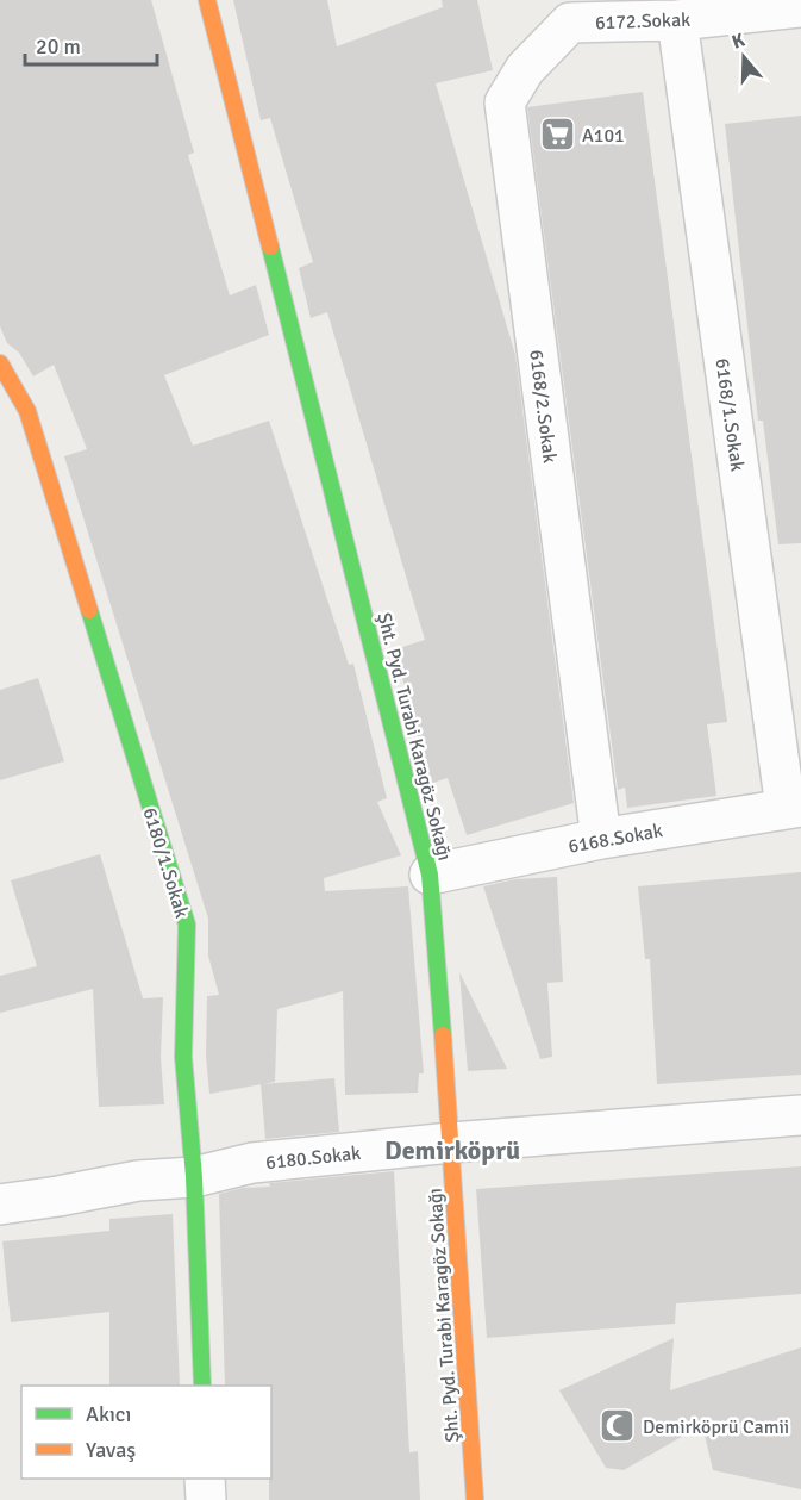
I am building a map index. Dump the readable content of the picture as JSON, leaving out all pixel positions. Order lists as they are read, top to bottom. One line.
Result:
{"streets":{"street":["6172.Sokak","6168/2.Sokak","6168/1.Sokak","Şht. Pyd. Turabi Karagöz Sokağı","6168.Sokak","6180/1.Sokak","6180.Sokak"]},"crossings":[["6172.Sokak","6168/2.Sokak"],["6172.Sokak","6168/1.Sokak"],["6168/2.Sokak","6168.Sokak"],["6168/1.Sokak","6168.Sokak"],["Şht. Pyd. Turabi Karagöz Sokağı","6168.Sokak"],["Şht. Pyd. Turabi Karagöz Sokağı","6180.Sokak"],["6180/1.Sokak","6180.Sokak"]],"districts":["Demirköprü"],"places":{"supermarket":["A101"],"mosque":["Demirköprü Camii"]},"legend":["Akıcı","Yavaş"],"scale_bar":"20 m","north":"top"}
